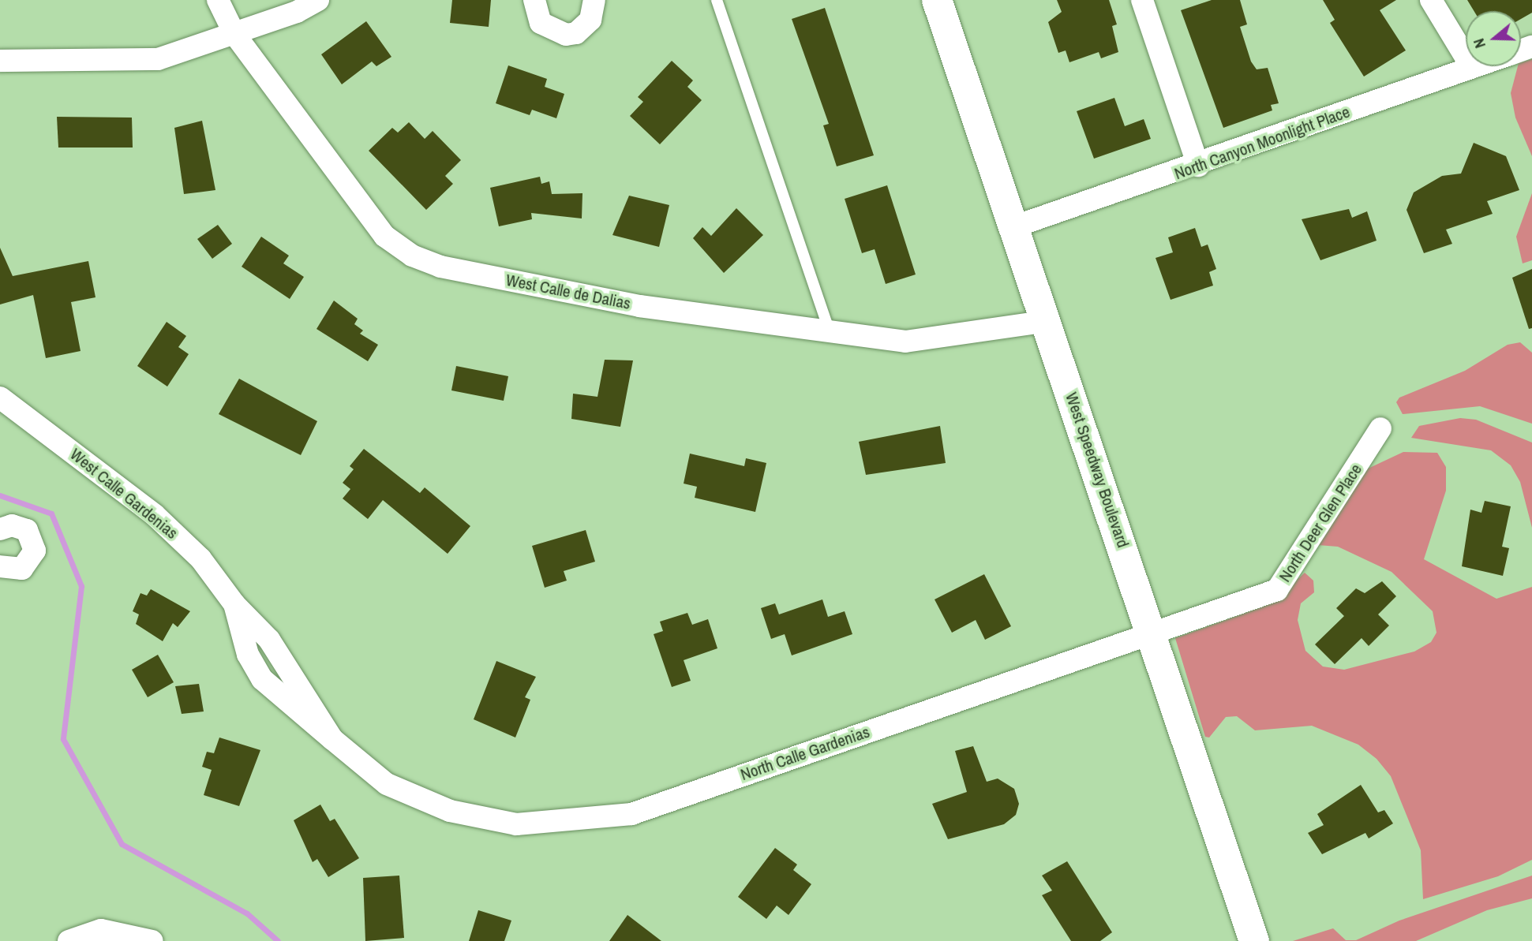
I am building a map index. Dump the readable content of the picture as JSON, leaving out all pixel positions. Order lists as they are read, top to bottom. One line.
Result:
{"streets":{"main road":["West Speedway Boulevard"],"street":["North Canyon Moonlight Place","West Calle de Dalias","West Calle Gardenias","North Deer Glen Place","North Calle Gardenias"]},"crossings":[["North Canyon Moonlight Place","West Speedway Boulevard"],["West Calle de Dalias","West Speedway Boulevard"],["West Speedway Boulevard","North Deer Glen Place"],["West Speedway Boulevard","North Calle Gardenias"],["West Calle Gardenias","North Calle Gardenias"],["North Deer Glen Place","North Calle Gardenias"]],"north":"left"}
